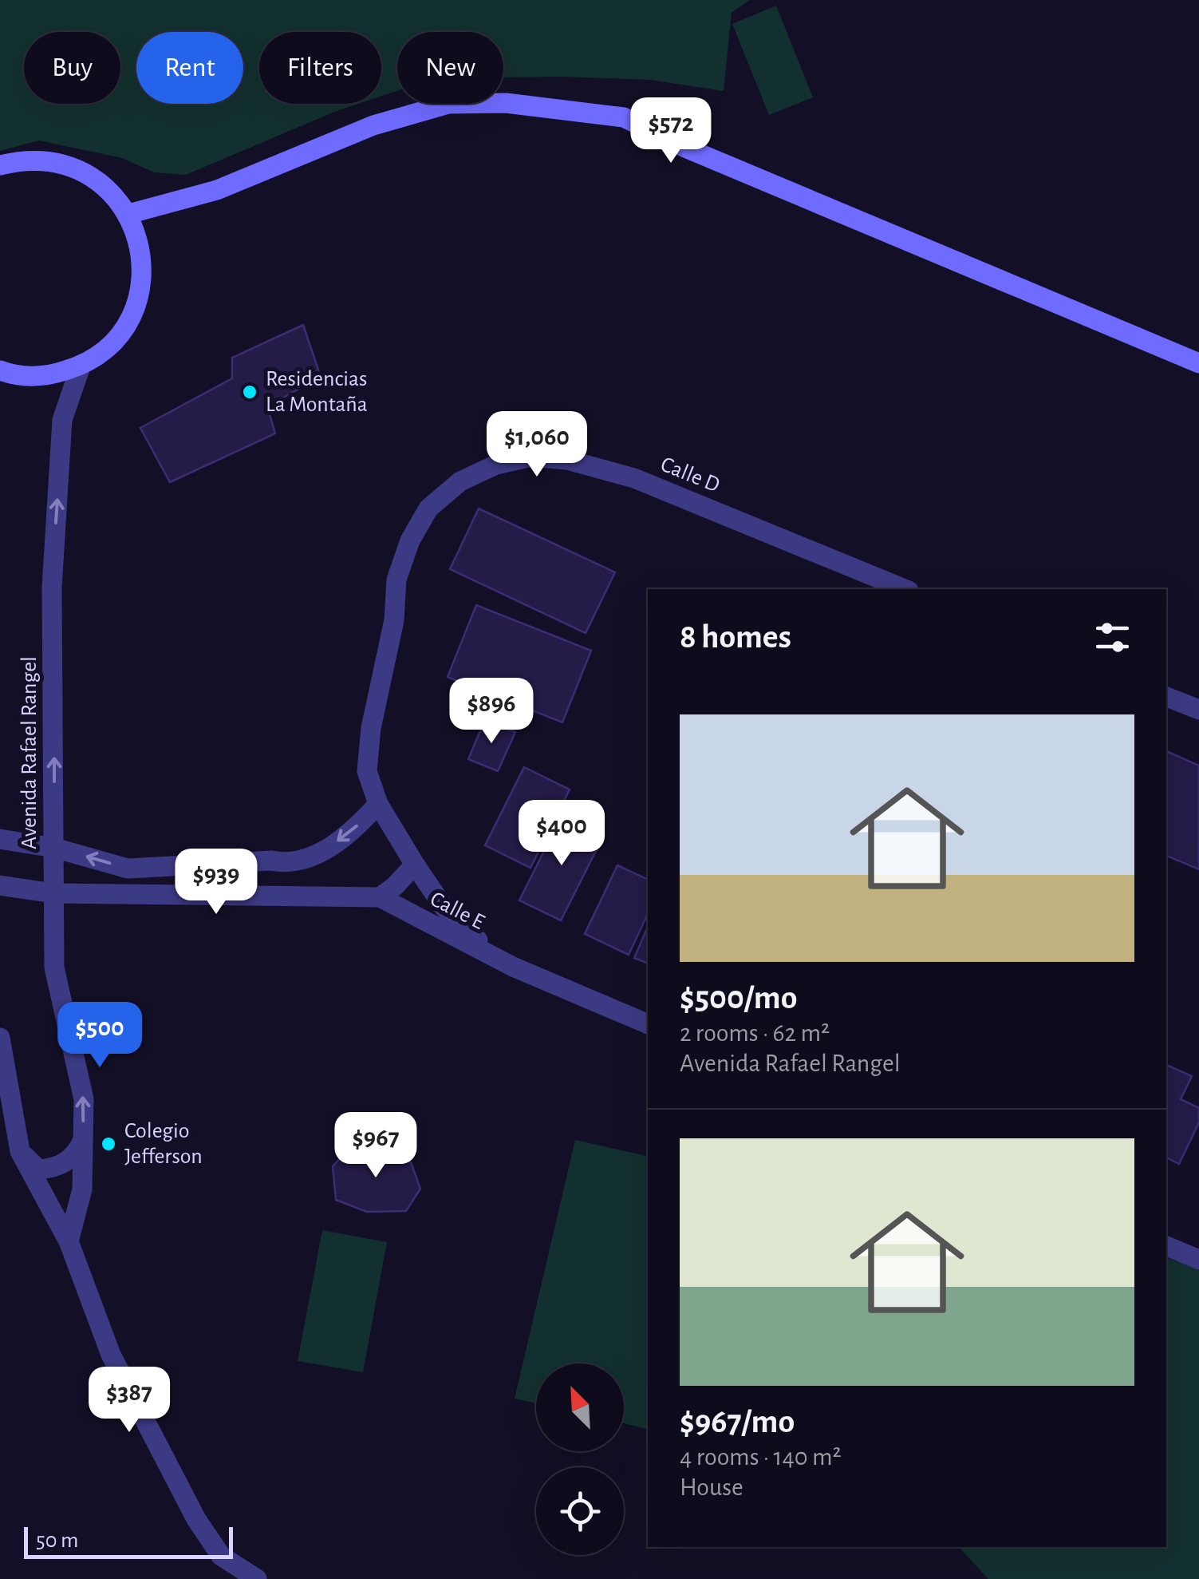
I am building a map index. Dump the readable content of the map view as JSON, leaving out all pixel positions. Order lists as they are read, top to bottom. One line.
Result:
{"streets":{"street":["Calle D","Avenida Rafael Rangel","Calle E"]},"crossings":[["Calle D","Calle E"]],"one_way":["Avenida Rafael Rangel"],"places":["Residencias La Montaña","Colegio Jefferson"],"scale_bar":"50 m","north":"top left","page":{"chip":["Buy","Rent","Filters","New"],"price":["$572","$1,060","$896","$400","$939","$500","$967","$387"],"heading":"8 homes","list":[{"name":"$500/mo","note":"2 rooms · 62 m² · Avenida Rafael Rangel"},{"name":"$967/mo","note":"4 rooms · 140 m² · House"}],"scale":"50 m"}}
